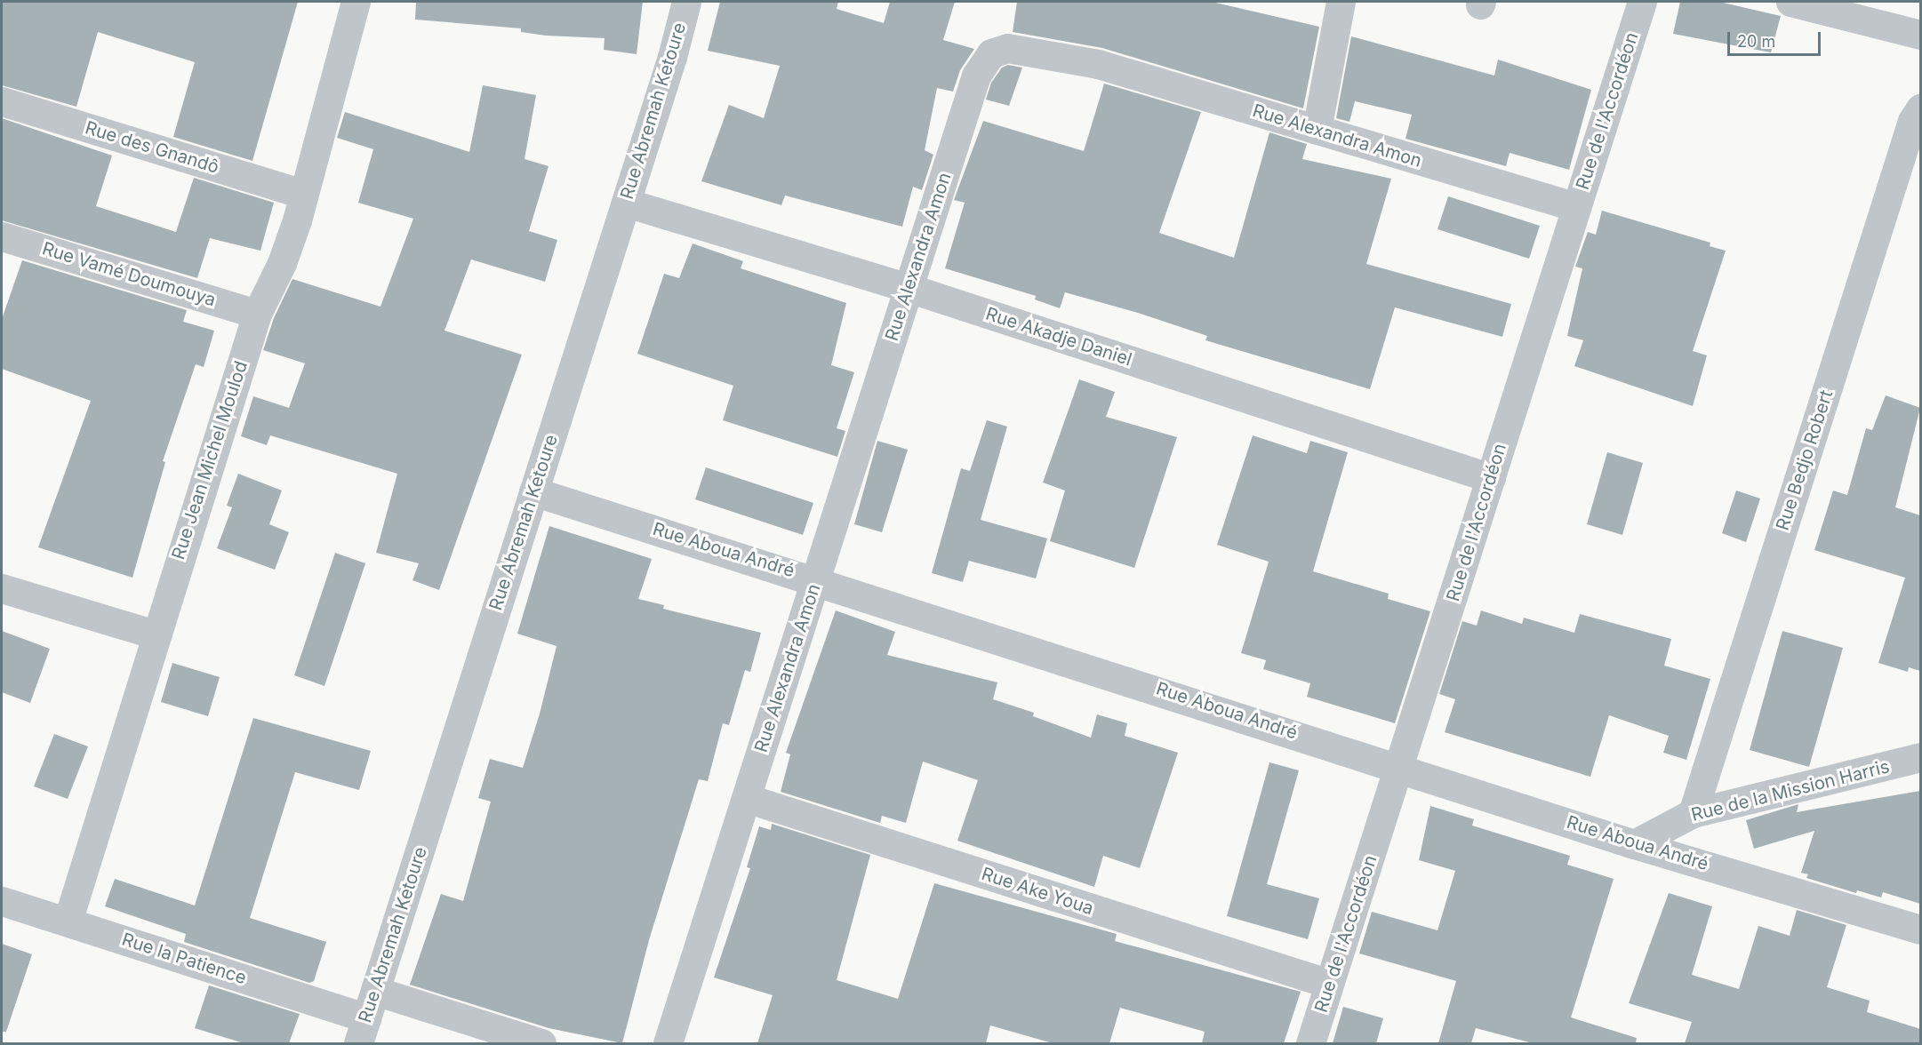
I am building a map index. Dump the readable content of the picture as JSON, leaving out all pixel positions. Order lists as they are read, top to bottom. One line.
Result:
{"streets":{"street":["Rue Abremah Ketoure","Rue de l'Accordéon","Rue Alexandra Amon","Rue des Gnandô","Rue Vamé Doumouya","Rue Akadje Daniel","Rue Jean Michel Moulod","Rue Bedjo Robert","Rue Aboua André","Rue de la Mission Harris","Rue Ake Youa","Rue la Patience"]},"crossings":[["Rue Abremah Ketoure","Rue Akadje Daniel"],["Rue Abremah Ketoure","Rue Aboua André"],["Rue Abremah Ketoure","Rue la Patience"],["Rue de l'Accordéon","Rue Alexandra Amon"],["Rue de l'Accordéon","Rue Akadje Daniel"],["Rue de l'Accordéon","Rue Aboua André"],["Rue de l'Accordéon","Rue Ake Youa"],["Rue Alexandra Amon","Rue Akadje Daniel"],["Rue Alexandra Amon","Rue Aboua André"],["Rue Alexandra Amon","Rue Ake Youa"],["Rue des Gnandô","Rue Jean Michel Moulod"],["Rue Vamé Doumouya","Rue Jean Michel Moulod"],["Rue Jean Michel Moulod","Rue la Patience"],["Rue Bedjo Robert","Rue de la Mission Harris"],["Rue Aboua André","Rue de la Mission Harris"]],"scale_bar":"20 m"}
